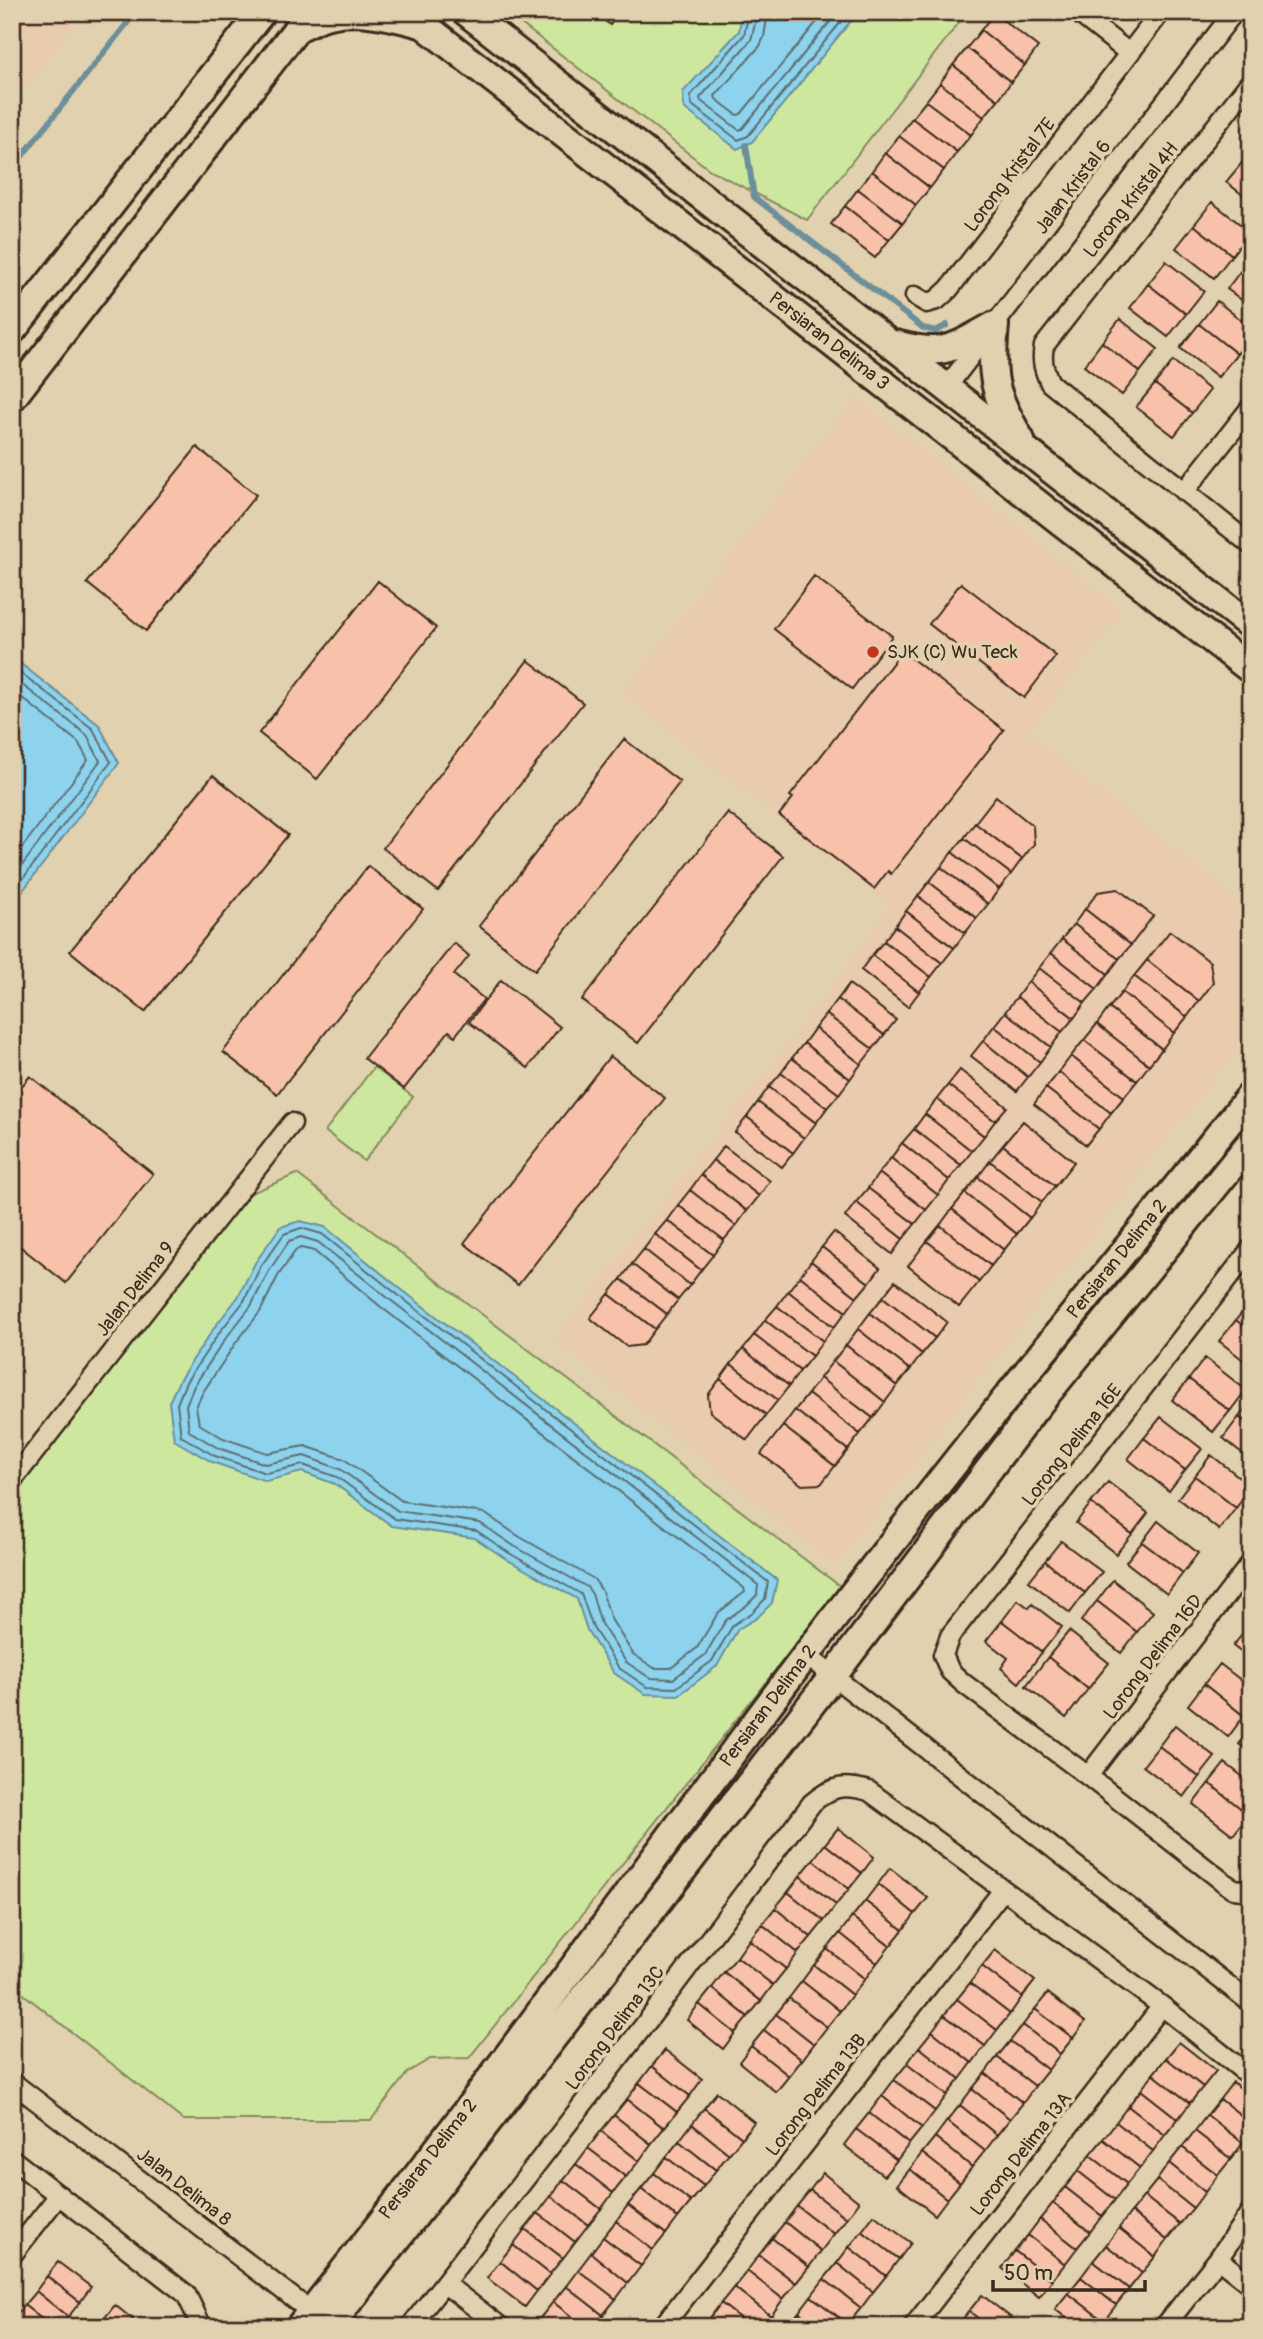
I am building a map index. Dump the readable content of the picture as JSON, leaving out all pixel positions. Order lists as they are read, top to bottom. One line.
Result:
{"streets":{"street":["Lorong Kristal 7E","Jalan Kristal 6","Lorong Kristal 4H","Persiaran Delima 3","Persiaran Delima 2","Jalan Delima 9","Lorong Delima 16E","Lorong Delima 16D","Lorong Delima 13C","Lorong Delima 13B","Lorong Delima 13A","Jalan Delima 8"]},"crossings":[["Jalan Kristal 6","Persiaran Delima 3"],["Persiaran Delima 2","Jalan Delima 8"],["Lorong Delima 16E","Lorong Delima 16D"],["Lorong Delima 13C","Lorong Delima 13B"]],"places":["SJK (C) Wu Teck"],"scale_bar":"50 m"}
